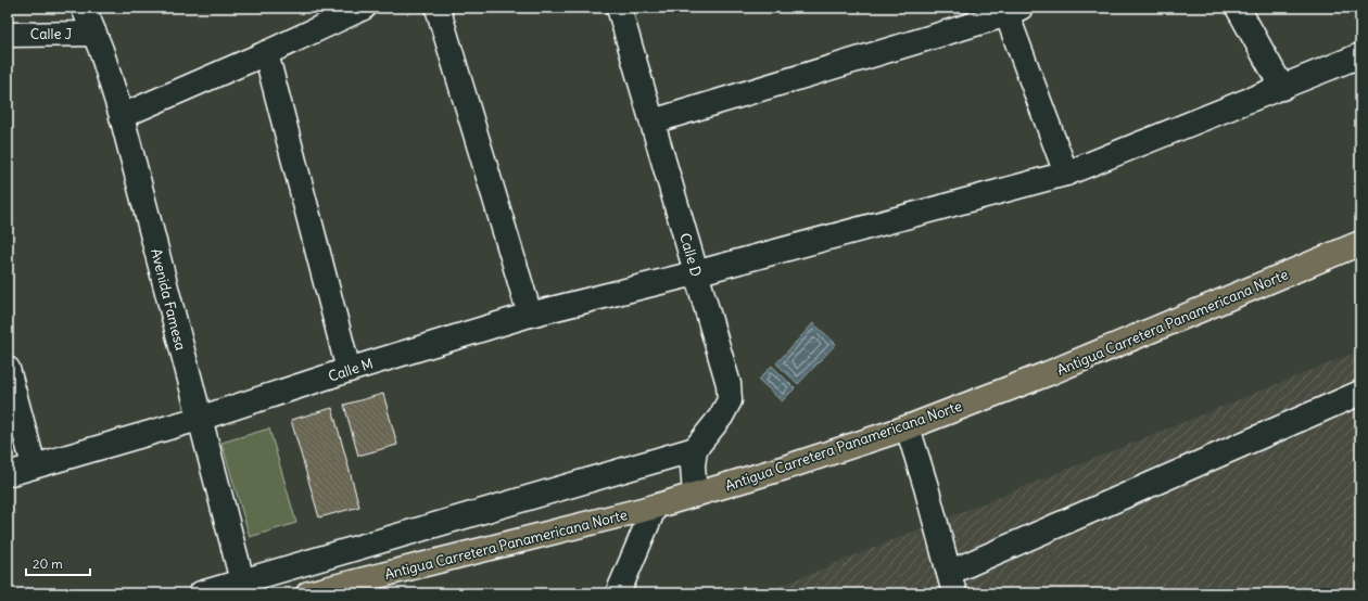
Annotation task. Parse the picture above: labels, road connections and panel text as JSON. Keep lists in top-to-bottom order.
{
  "streets": {
    "main road": ["Antigua Carretera Panamericana Norte"],
    "street": [
      "Calle J",
      "Calle D",
      "Avenida Famesa",
      "Calle M"
    ]
  },
  "crossings": [
    ["Calle J", "Avenida Famesa"],
    ["Calle D", "Calle M"],
    ["Avenida Famesa", "Calle M"]
  ],
  "scale_bar": "20 m"
}
